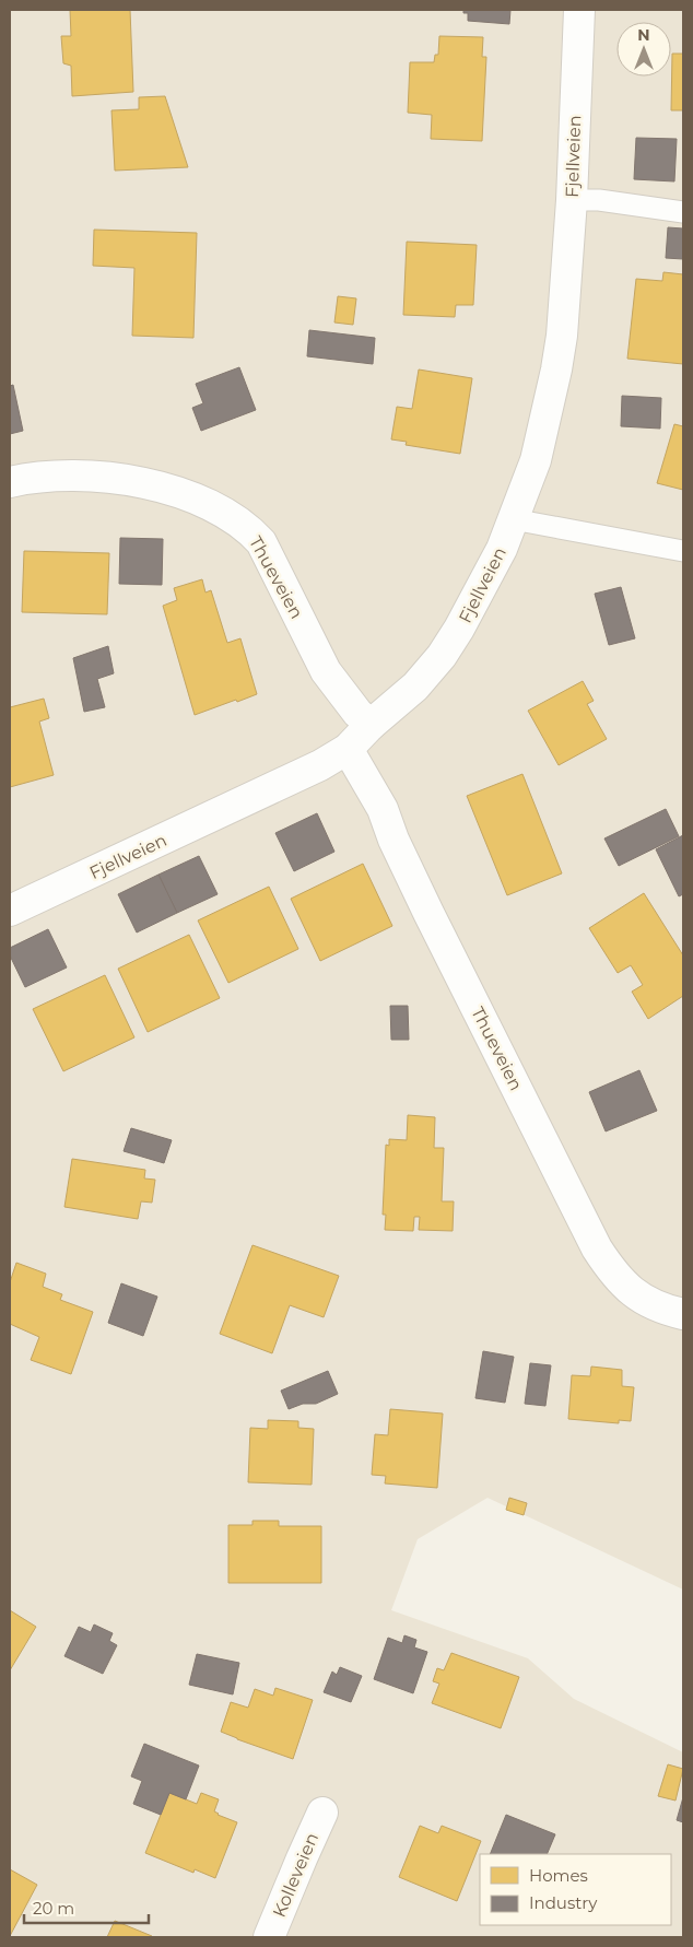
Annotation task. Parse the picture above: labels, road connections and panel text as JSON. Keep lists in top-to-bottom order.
{
  "streets": {
    "street": ["Fjellveien", "Thueveien", "Kolleveien"]
  },
  "crossings": [
    ["Fjellveien", "Thueveien"]
  ],
  "legend": ["Homes", "Industry"],
  "scale_bar": "20 m",
  "north": "top"
}
